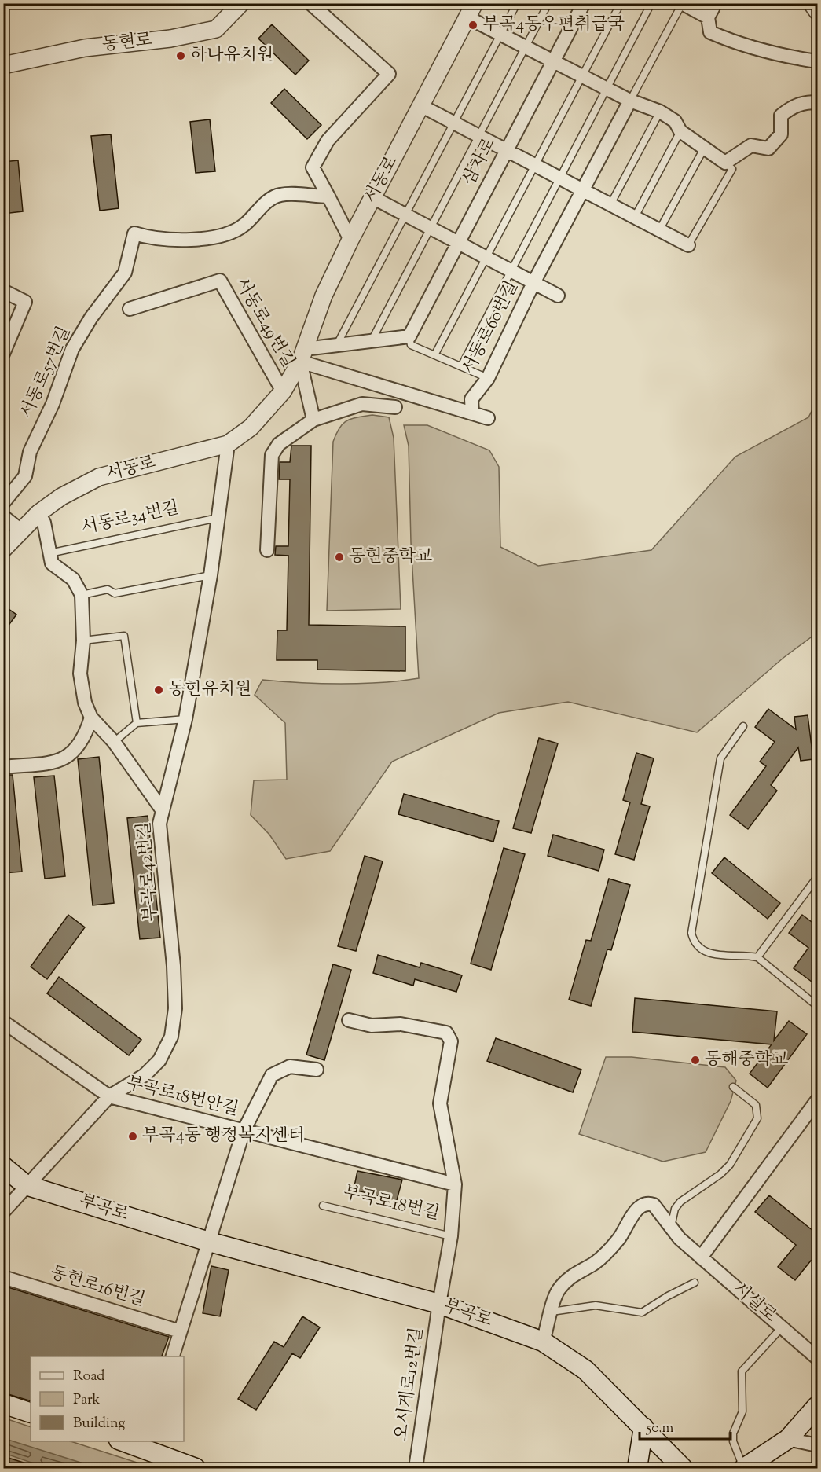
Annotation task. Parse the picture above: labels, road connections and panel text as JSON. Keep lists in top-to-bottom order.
{
  "streets": {
    "main road": ["부곡로", "시실로"],
    "street": [
      "동현로",
      "삼차로",
      "서동로",
      "서동로49번길",
      "서동로60번길",
      "서동로57번길",
      "부곡로42번길",
      "부곡로18번안길",
      "부곡로18번길",
      "동현로16번길",
      "오시게로12번길"
    ],
    "lane": ["서동로34번길"]
  },
  "crossings": [
    ["삼차로", "서동로60번길"],
    ["서동로", "서동로49번길"],
    ["서동로", "서동로60번길"],
    ["서동로", "부곡로42번길"],
    ["서동로34번길", "부곡로42번길"],
    ["부곡로42번길", "부곡로18번안길"],
    ["부곡로42번길", "부곡로"],
    ["부곡로18번안길", "부곡로18번길"],
    ["부곡로18번길", "부곡로"],
    ["부곡로18번길", "오시게로12번길"],
    ["부곡로", "오시게로12번길"]
  ],
  "places": [
    "부곡4동우편취급국",
    "하나유치원",
    "동현중학교",
    "동현유치원",
    "동해중학교",
    "부곡4동 행정복지센터"
  ],
  "legend": ["Road", "Park", "Building"],
  "scale_bar": "50 m"
}
